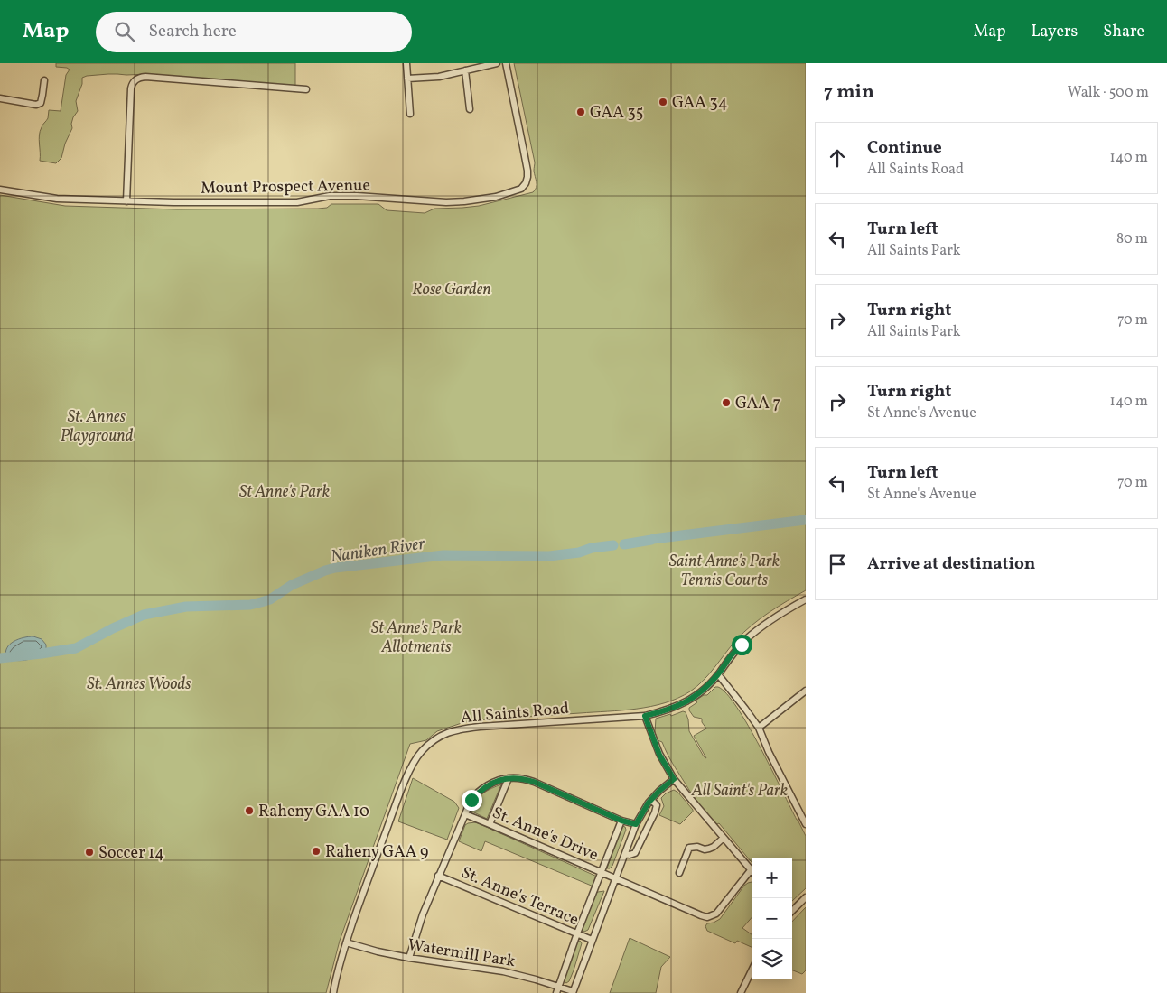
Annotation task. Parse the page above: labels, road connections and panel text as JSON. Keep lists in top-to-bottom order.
{
  "streets": {
    "street": [
      "Mount Prospect Avenue",
      "All Saints Road",
      "St. Anne's Drive",
      "St. Anne's Terrace",
      "Watermill Park"
    ]
  },
  "crossings": [
    ["All Saints Road", "Watermill Park"]
  ],
  "water": ["Naniken River"],
  "parks": [
    "Rose Garden",
    "St. Annes Playground",
    "St Anne's Park",
    "Saint Anne's Park Tennis Courts",
    "St Anne's Park Allotments",
    "St. Annes Woods",
    "All Saint's Park"
  ],
  "places": [
    "GAA 34",
    "GAA 35",
    "GAA 7",
    "Raheny GAA 10",
    "Raheny GAA 9",
    "Soccer 14"
  ],
  "page": {
    "header": "Map",
    "search": "Search here",
    "nav": ["Map", "Layers", "Share"],
    "heading": ["7 min", "Walk · 500 m"],
    "list": [
      ["Continue", "All Saints Road", "140 m"],
      ["Turn left", "All Saints Park", "80 m"],
      ["Turn right", "All Saints Park", "70 m"],
      ["Turn right", "St Anne's Avenue", "140 m"],
      ["Turn left", "St Anne's Avenue", "70 m"],
      "Arrive at destination"
    ],
    "map_buttons": ["+", "−"]
  }
}
